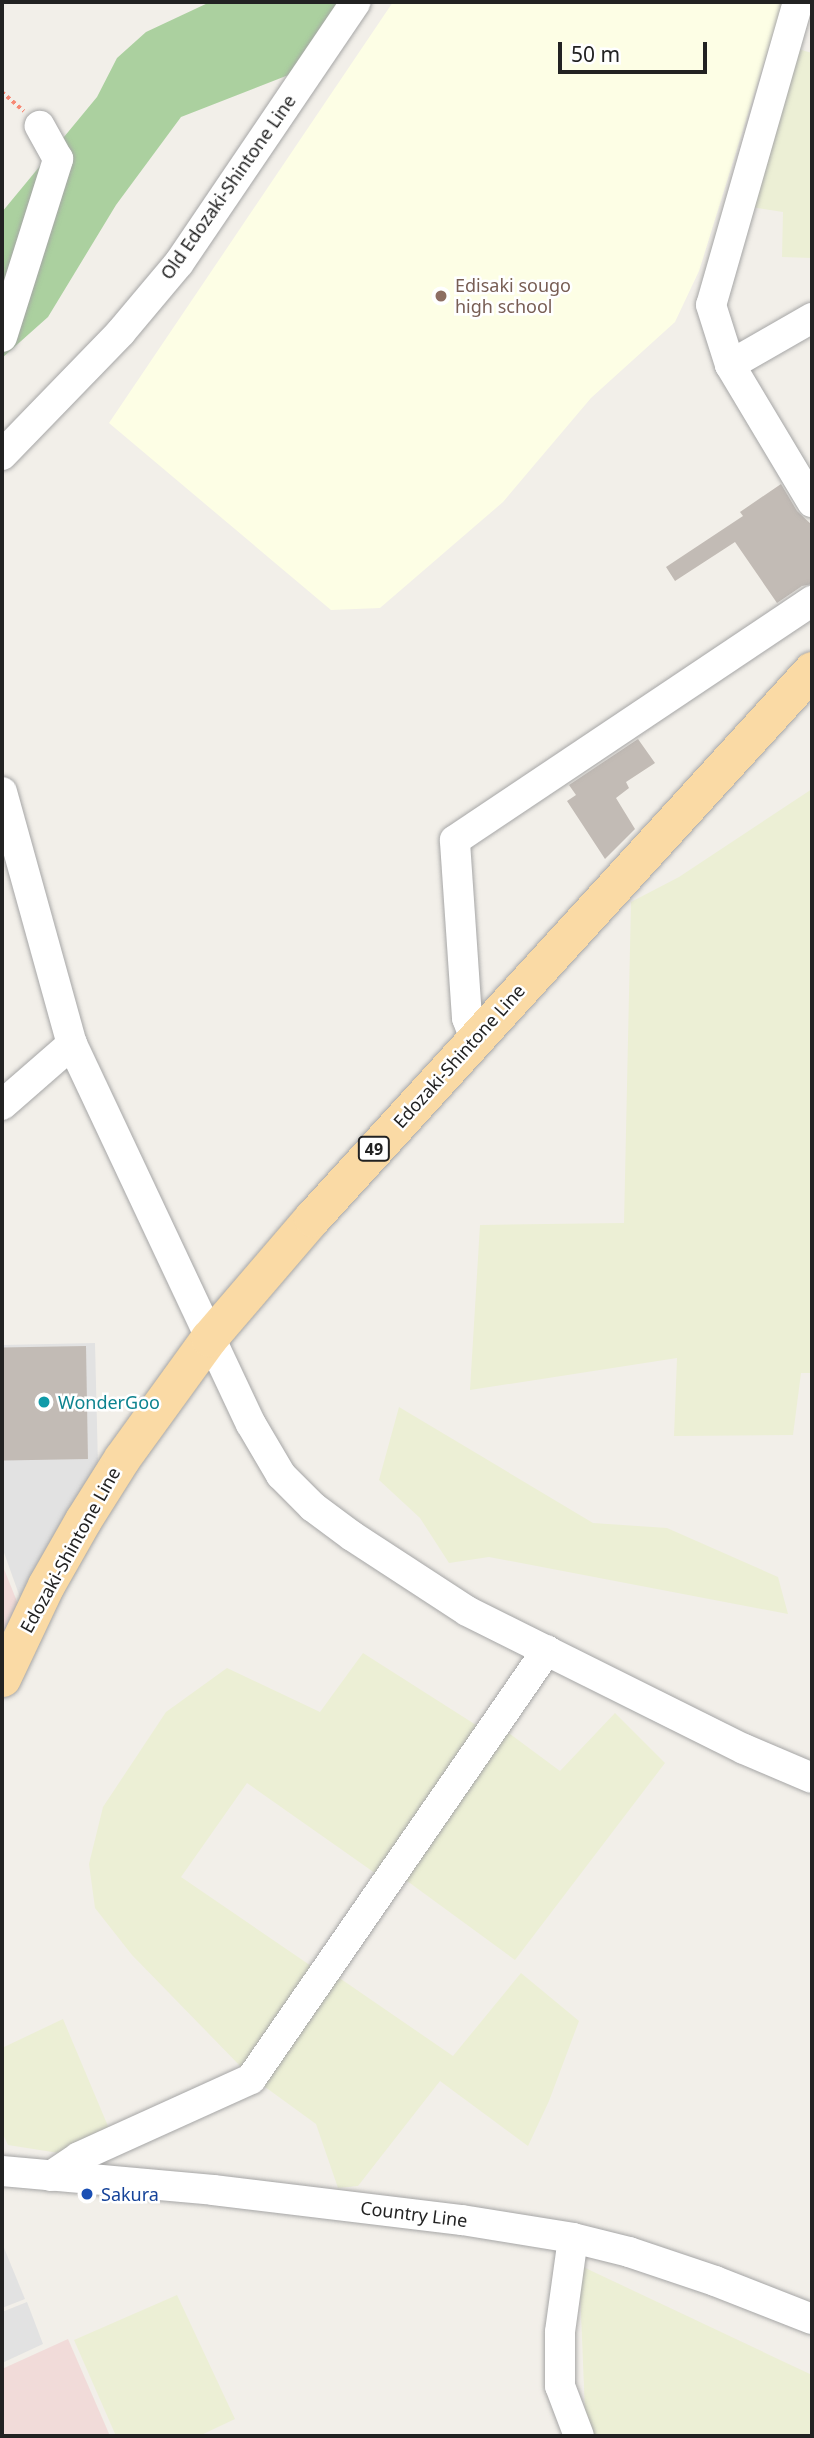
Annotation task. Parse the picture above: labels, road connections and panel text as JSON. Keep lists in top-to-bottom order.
{
  "streets": {
    "main road": ["Edozaki-Shintone Line", "49"],
    "street": ["Old Edozaki-Shintone Line", "Country Line"]
  },
  "places": ["Edisaki sougo high school", "WonderGoo", "Sakura"],
  "scale_bar": "50 m"
}
